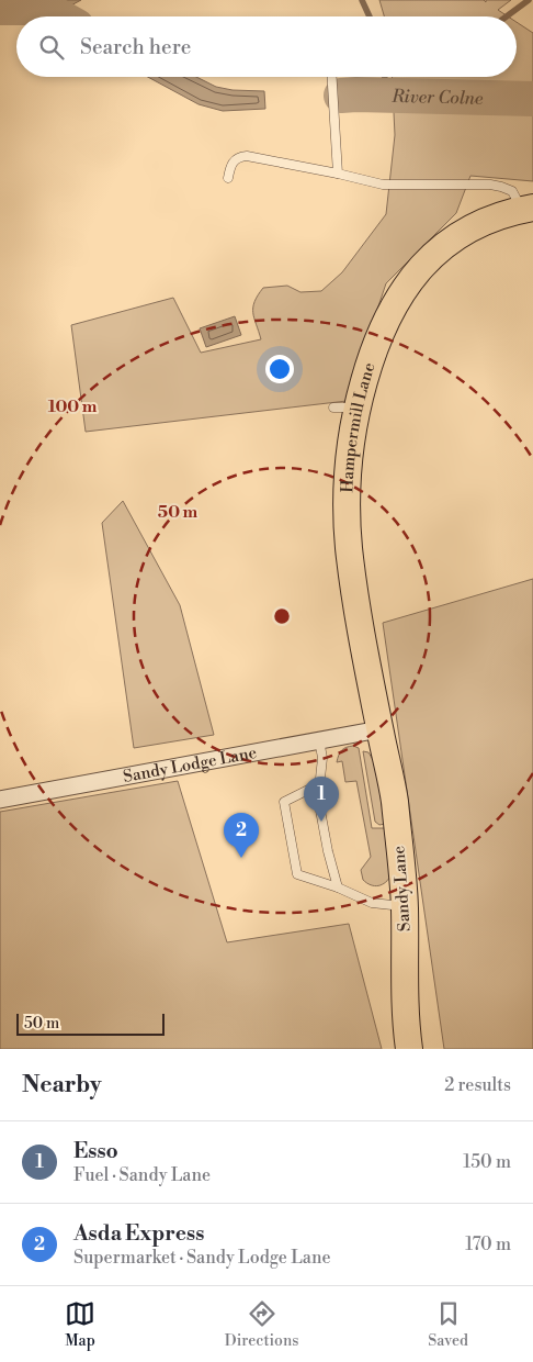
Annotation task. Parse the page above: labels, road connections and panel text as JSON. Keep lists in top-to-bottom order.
{
  "streets": {
    "main road": ["Hampermill Lane", "Sandy Lane"],
    "street": ["Sandy Lodge Lane"]
  },
  "crossings": [
    ["Hampermill Lane", "Sandy Lodge Lane"],
    ["Hampermill Lane", "Sandy Lane"],
    ["Sandy Lodge Lane", "Sandy Lane"]
  ],
  "water": ["River Colne"],
  "scale_bar": "50 m",
  "page": {
    "search": "Search here",
    "pins": ["1", "2"],
    "scale": "50 m",
    "heading": ["Nearby", "2 results"],
    "list": [
      {
        "mark": "1",
        "name": "Esso",
        "note": "Fuel · Sandy Lane",
        "value": "150 m"
      },
      {
        "mark": "2",
        "name": "Asda Express",
        "note": "Supermarket · Sandy Lodge Lane",
        "value": "170 m"
      }
    ],
    "nav": ["Map", "Directions", "Saved"]
  },
  "rings": ["100 m", "50 m"]
}
